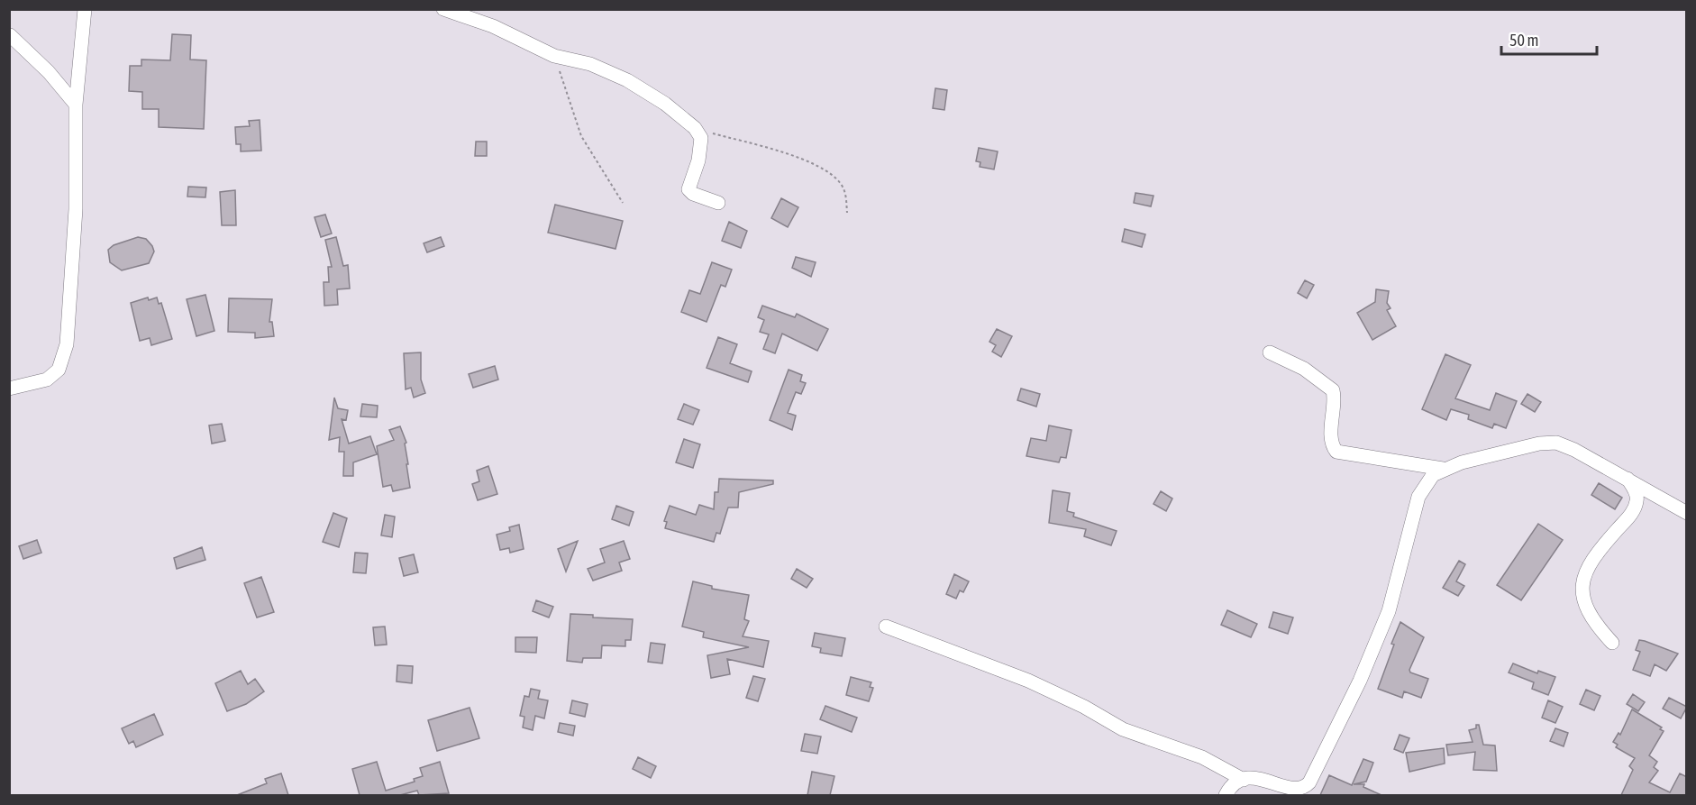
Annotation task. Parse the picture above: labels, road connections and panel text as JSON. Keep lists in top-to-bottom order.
{
  "scale_bar": "50 m"
}
